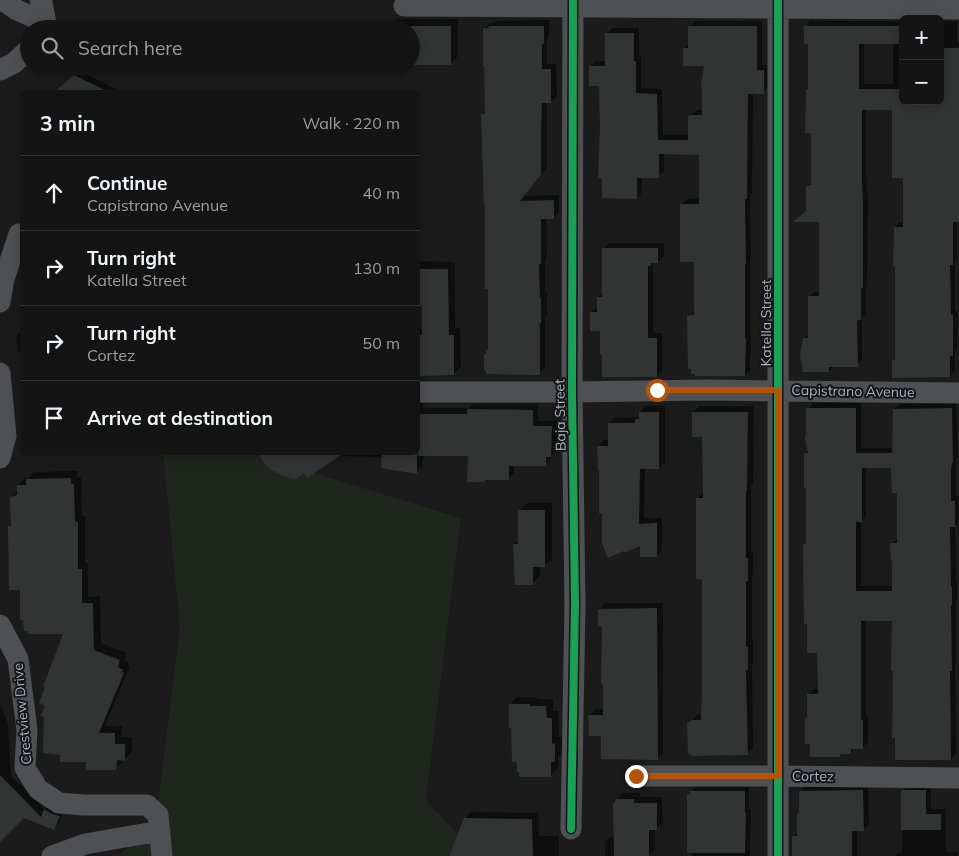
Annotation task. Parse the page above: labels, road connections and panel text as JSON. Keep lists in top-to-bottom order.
{
  "streets": {
    "street": [
      "Katella Street",
      "Capistrano Avenue",
      "Baja Street",
      "Crestview Drive",
      "Cortez"
    ]
  },
  "crossings": [
    ["Katella Street", "Capistrano Avenue"],
    ["Katella Street", "Cortez"],
    ["Capistrano Avenue", "Baja Street"]
  ],
  "page": {
    "map_buttons": ["+", "−"],
    "search": "Search here",
    "heading": ["3 min", "Walk · 220 m"],
    "list": [
      ["Continue", "Capistrano Avenue", "40 m"],
      ["Turn right", "Katella Street", "130 m"],
      ["Turn right", "Cortez", "50 m"],
      "Arrive at destination"
    ]
  }
}
